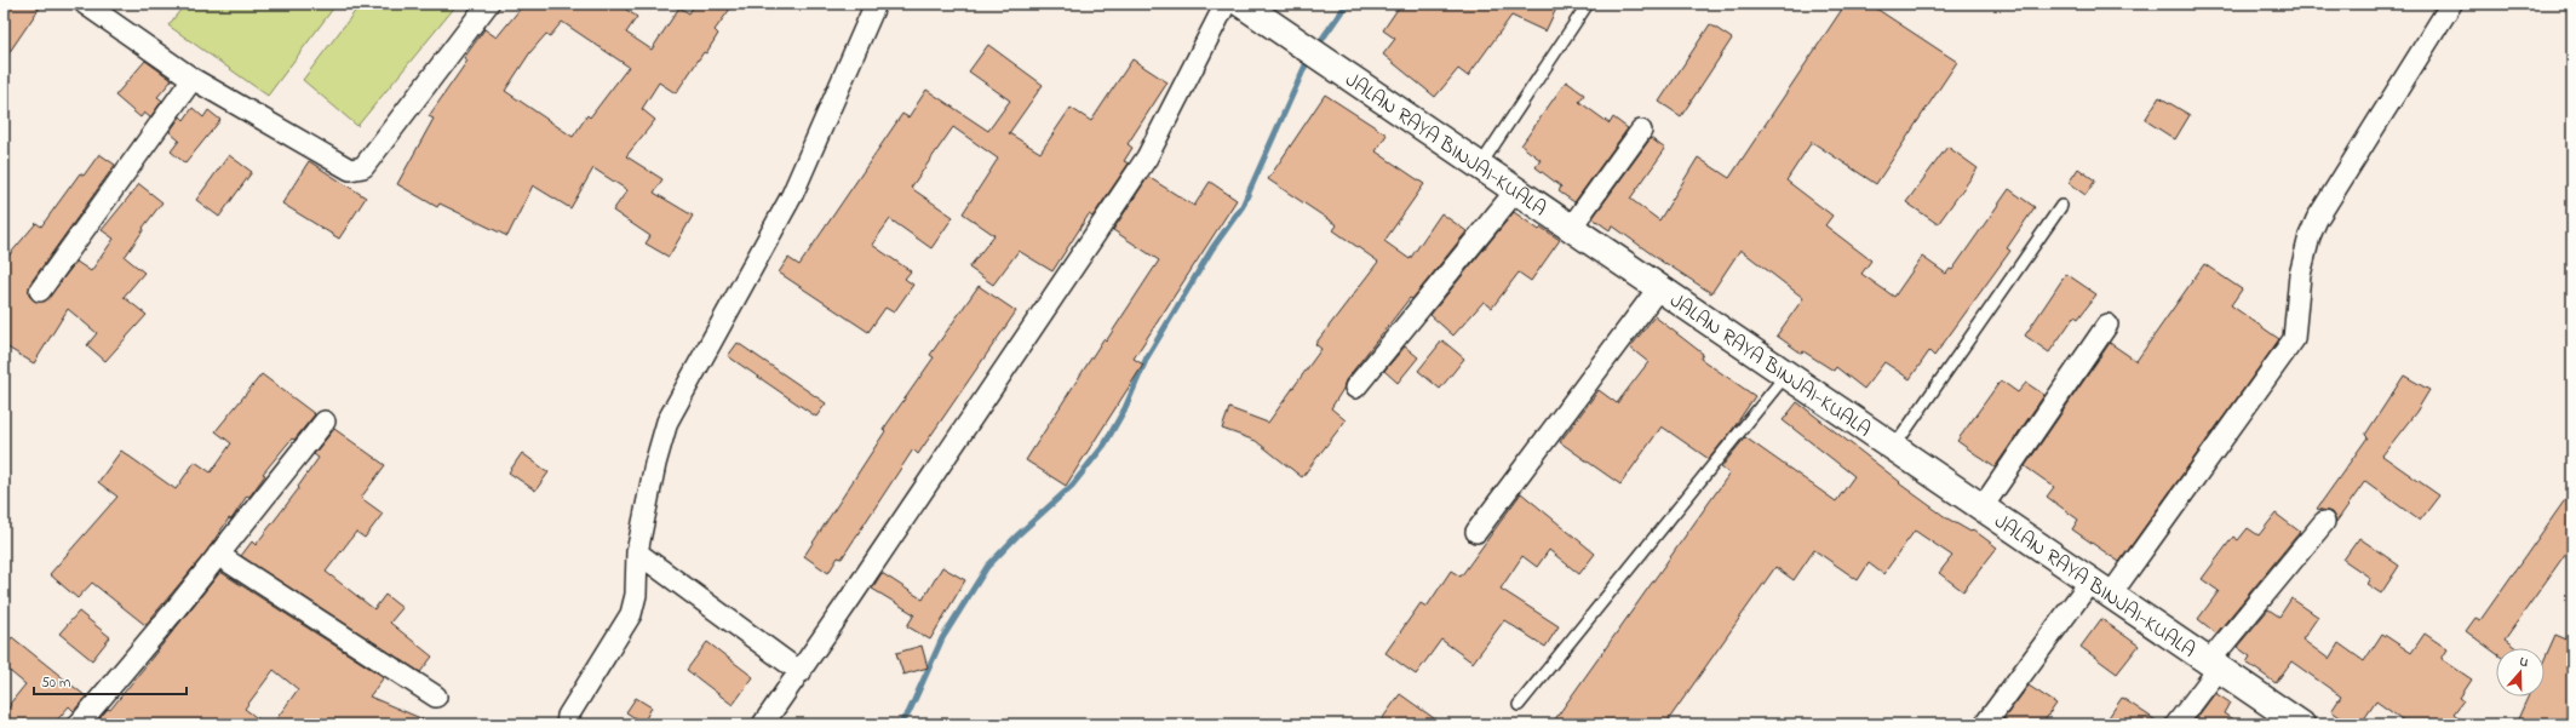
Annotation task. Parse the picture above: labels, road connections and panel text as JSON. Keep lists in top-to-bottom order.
{
  "streets": {
    "main road": ["JALAN RAYA BINJAI-KUALA"]
  },
  "scale_bar": "50 m",
  "north": "top"
}
